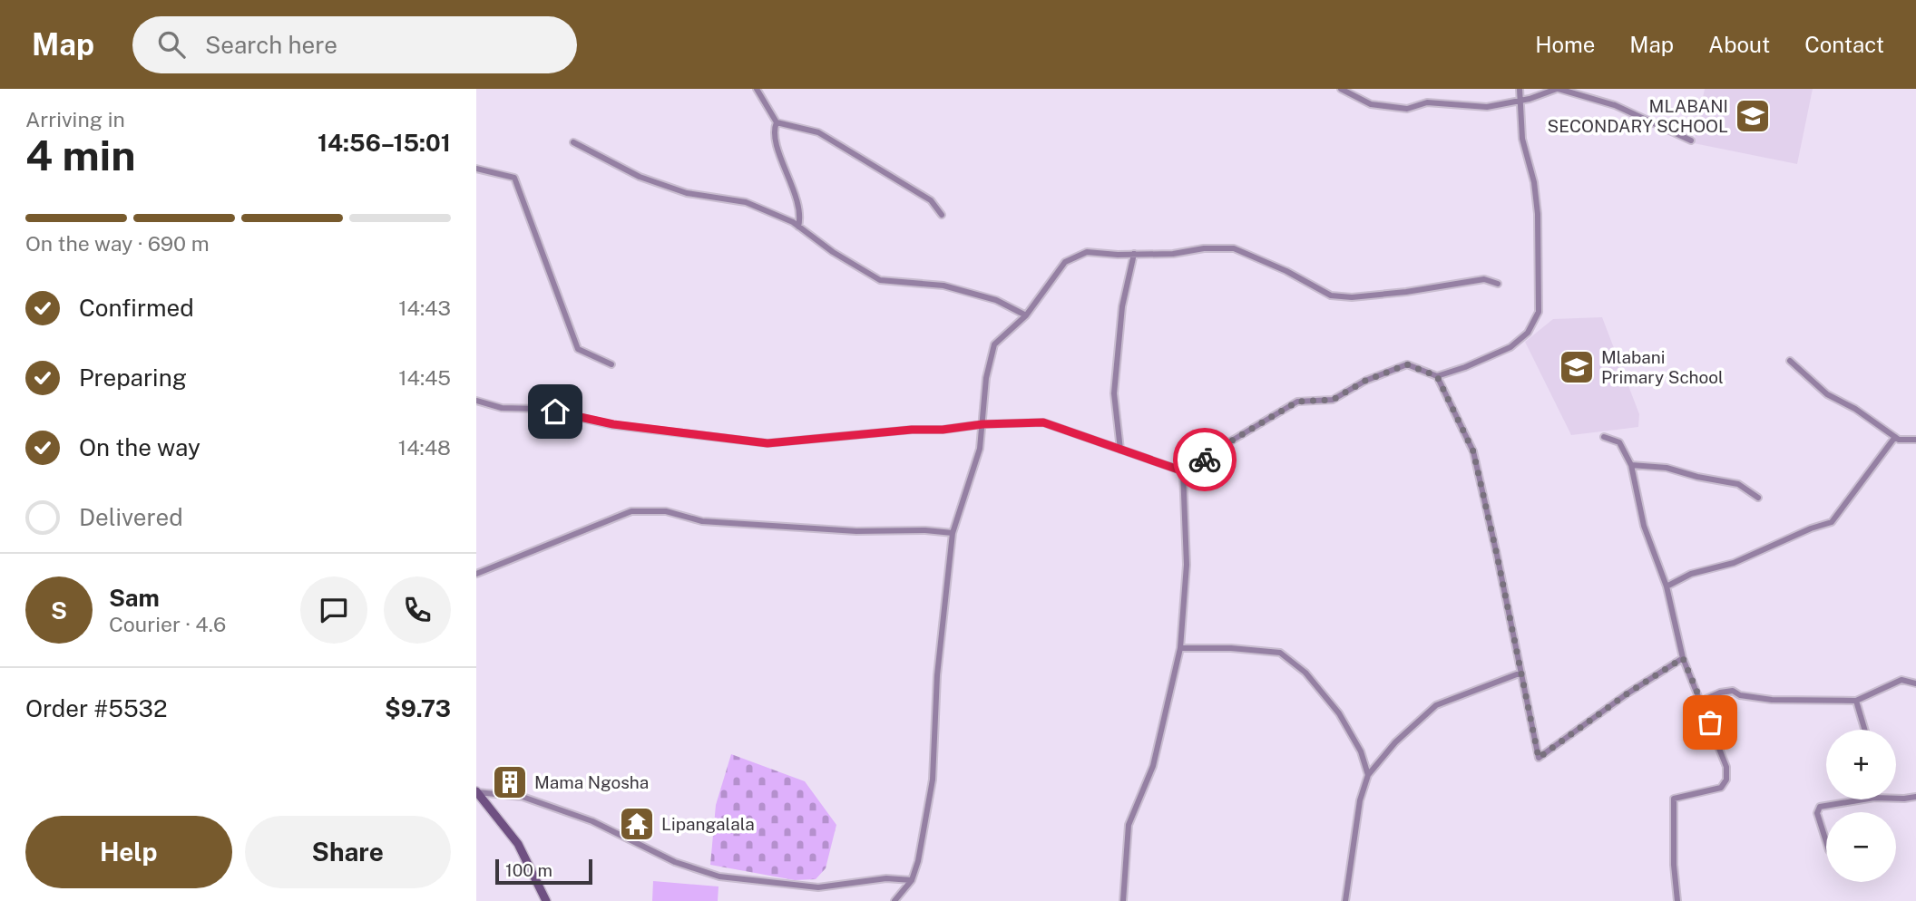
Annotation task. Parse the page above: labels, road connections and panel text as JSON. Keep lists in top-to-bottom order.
{
  "places": {
    "school or university": ["MLABANI SECONDARY SCHOOL", "Mlabani Primary School"],
    "building": ["Mama Ngosha"],
    "temple": ["Lipangalala"]
  },
  "scale_bar": "100 m",
  "page": {
    "header": "Map",
    "search": "Search here",
    "nav": [
      "Home",
      "Map",
      "About",
      "Contact"
    ],
    "heading": ["4 min", "Arriving in", "14:56–15:01"],
    "panel": [
      "Sam",
      "Courier · 4.6",
      "Order #5532",
      "$9.73"
    ],
    "bar": "On the way · 690 m",
    "list": [
      ["Confirmed", "14:43"],
      ["Preparing", "14:45"],
      ["On the way", "14:48"],
      "Delivered"
    ],
    "round": "S",
    "map_buttons": ["+", "−"],
    "buttons": ["Help", "Share"],
    "scale": "100 m"
  }
}
